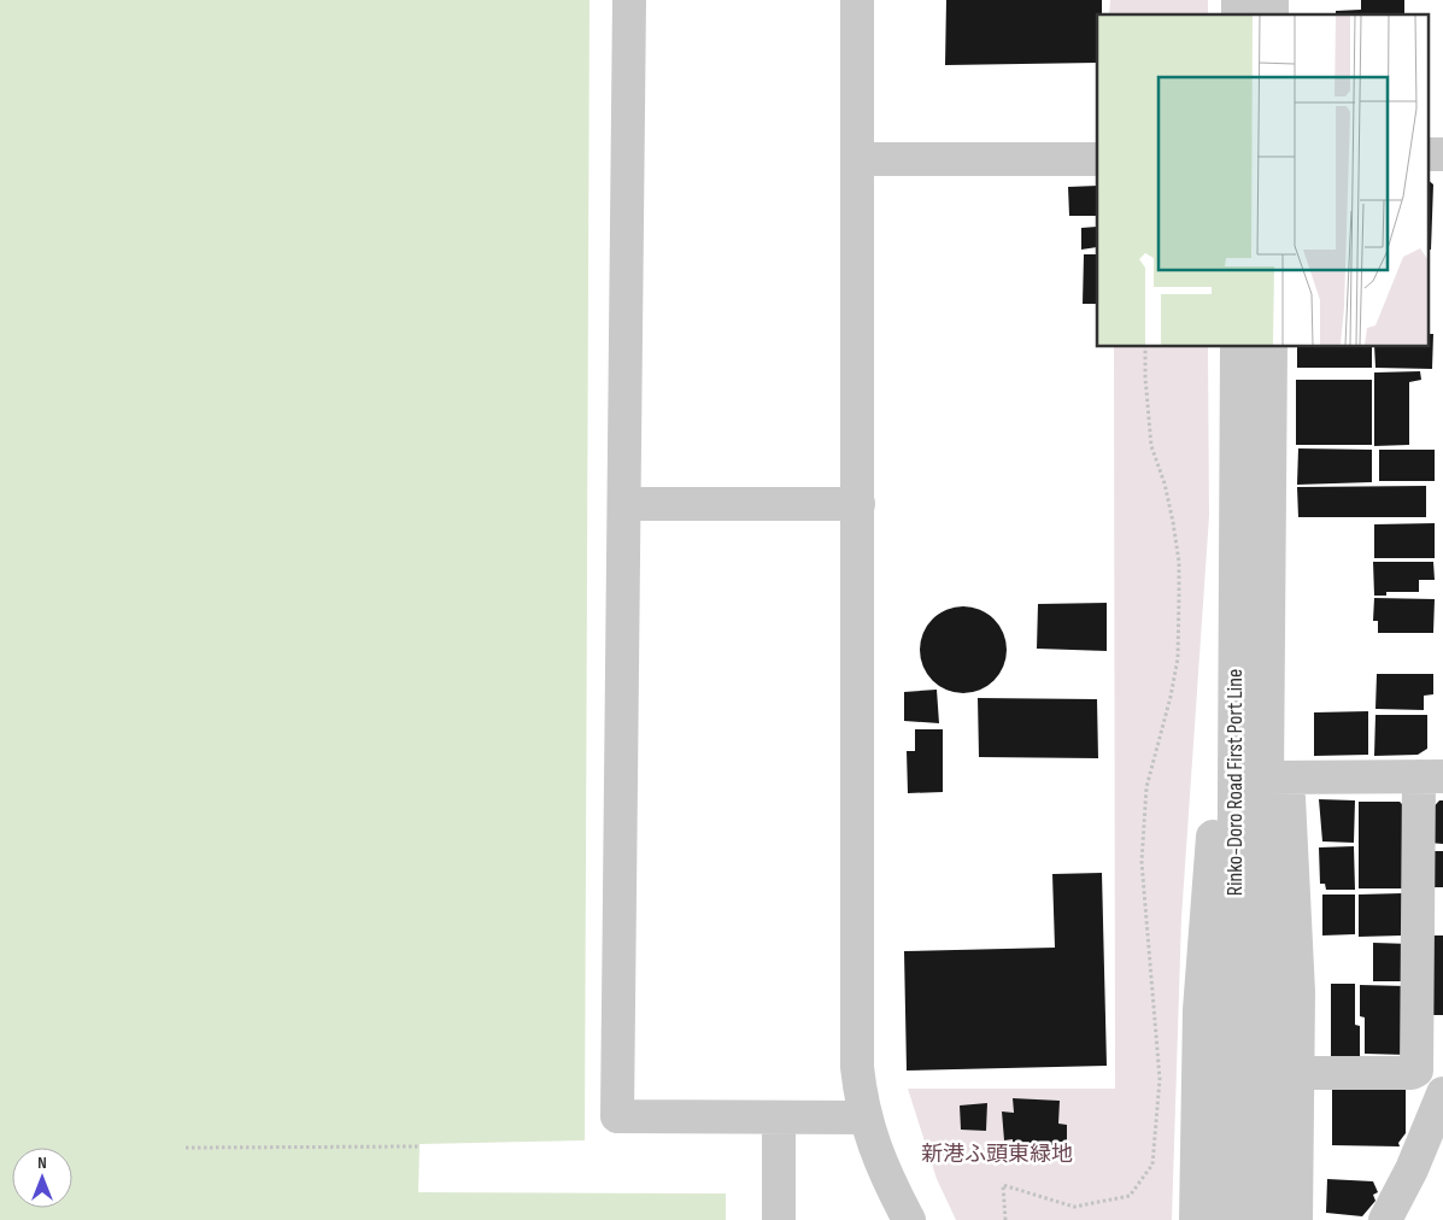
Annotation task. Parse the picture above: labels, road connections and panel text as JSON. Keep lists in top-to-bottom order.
{
  "streets": {
    "street": ["Rinko-Doro Road First Port Line"]
  },
  "parks": ["新港ふ頭東緑地"],
  "north": "top"
}
